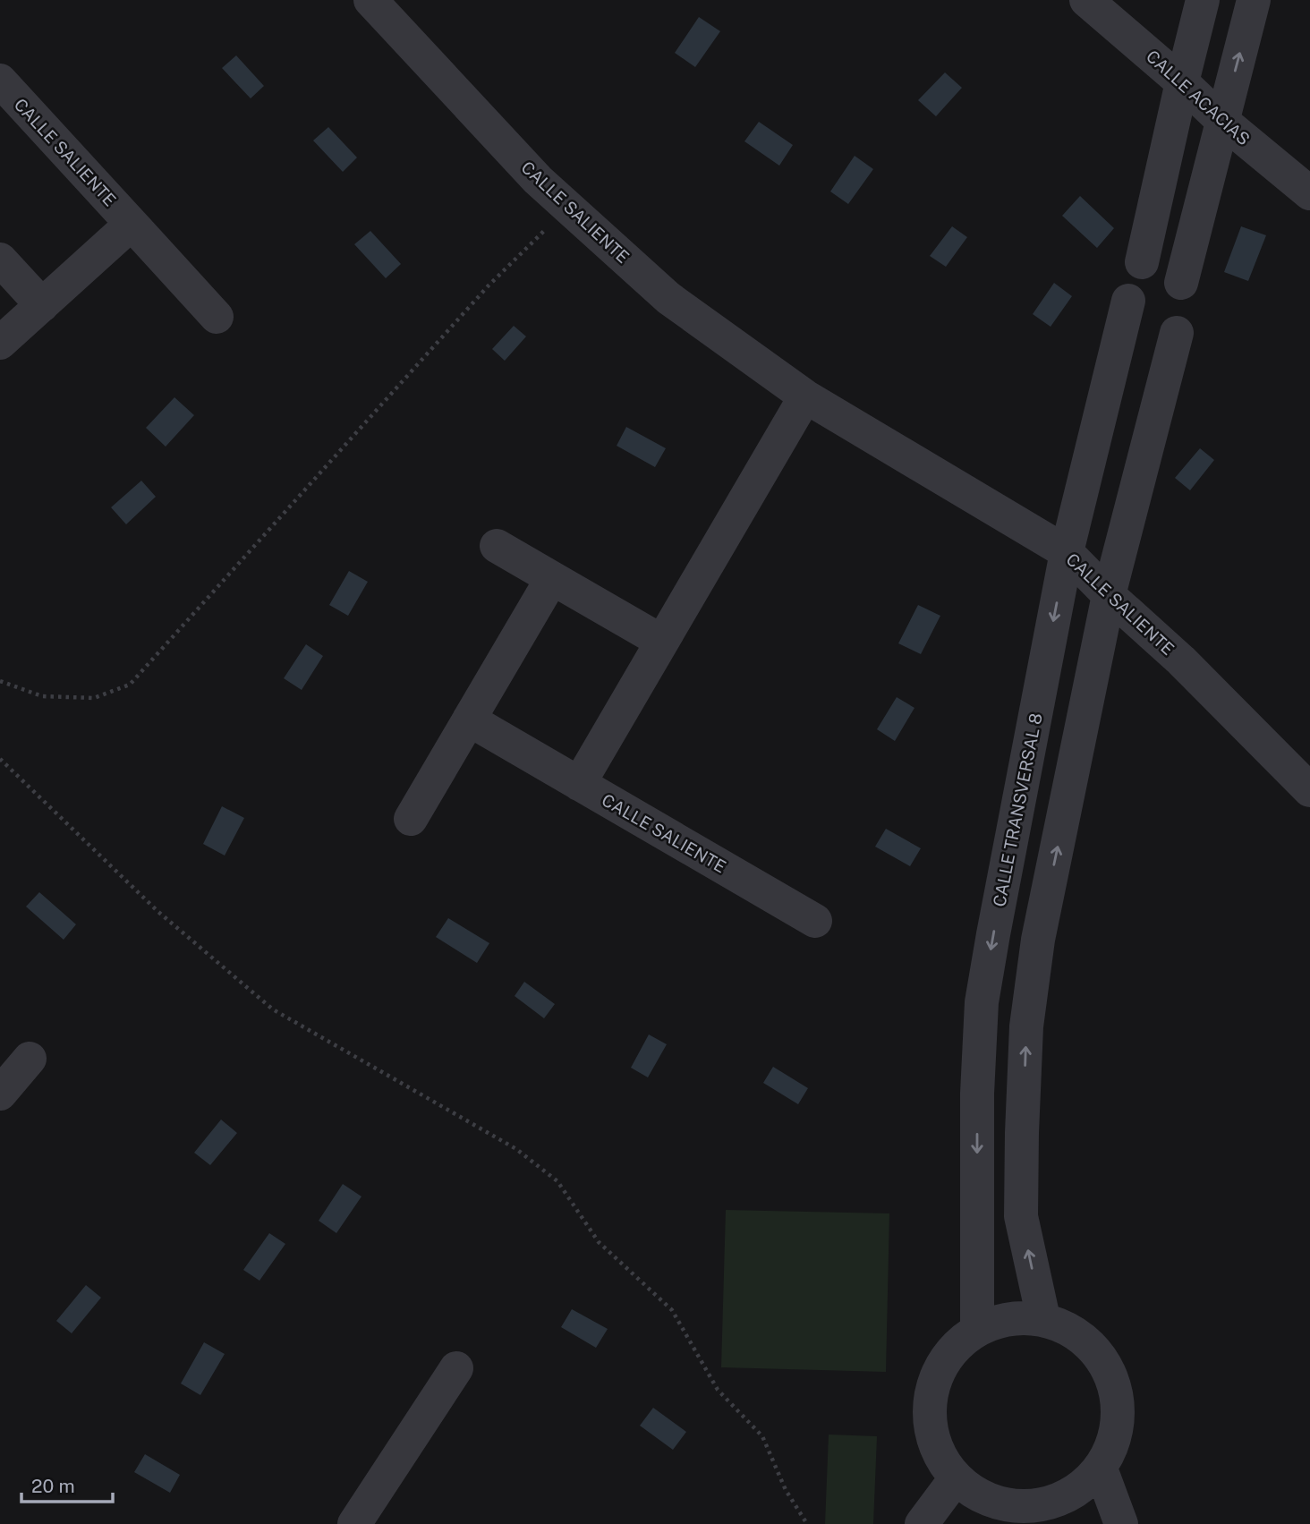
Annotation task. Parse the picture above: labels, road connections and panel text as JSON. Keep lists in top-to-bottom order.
{
  "streets": {
    "street": ["CALLE ACACIAS", "CALLE SALIENTE", "CALLE TRANSVERSAL 8"]
  },
  "crossings": [
    ["CALLE SALIENTE", "CALLE TRANSVERSAL 8"]
  ],
  "scale_bar": "20 m"
}
